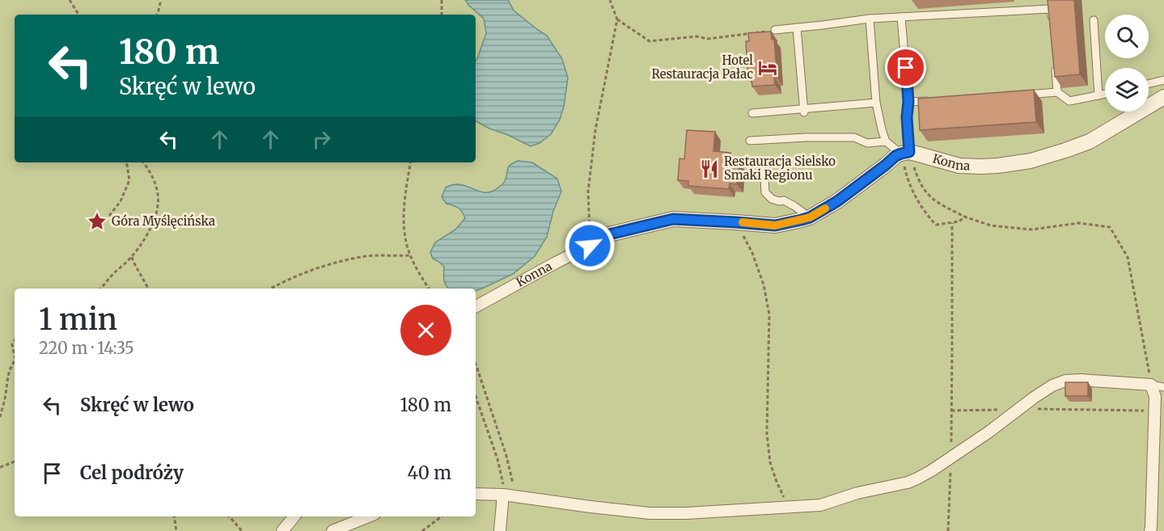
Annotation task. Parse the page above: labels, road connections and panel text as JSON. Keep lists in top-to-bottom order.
{
  "streets": {
    "street": ["Konna"]
  },
  "places": {
    "hotel": ["Hotel Restauracja Pałac"],
    "restaurant": ["Restauracja Sielsko Smaki Regionu"],
    "place": ["Góra Myślęcińska"]
  },
  "page": {
    "turn": ["180 m", "Skręć w lewo"],
    "heading": ["1 min", "220 m · 14:35"],
    "list": [
      {
        "name": "Skręć w lewo",
        "value": "180 m"
      },
      {
        "name": "Cel podróży",
        "value": "40 m"
      }
    ]
  }
}
